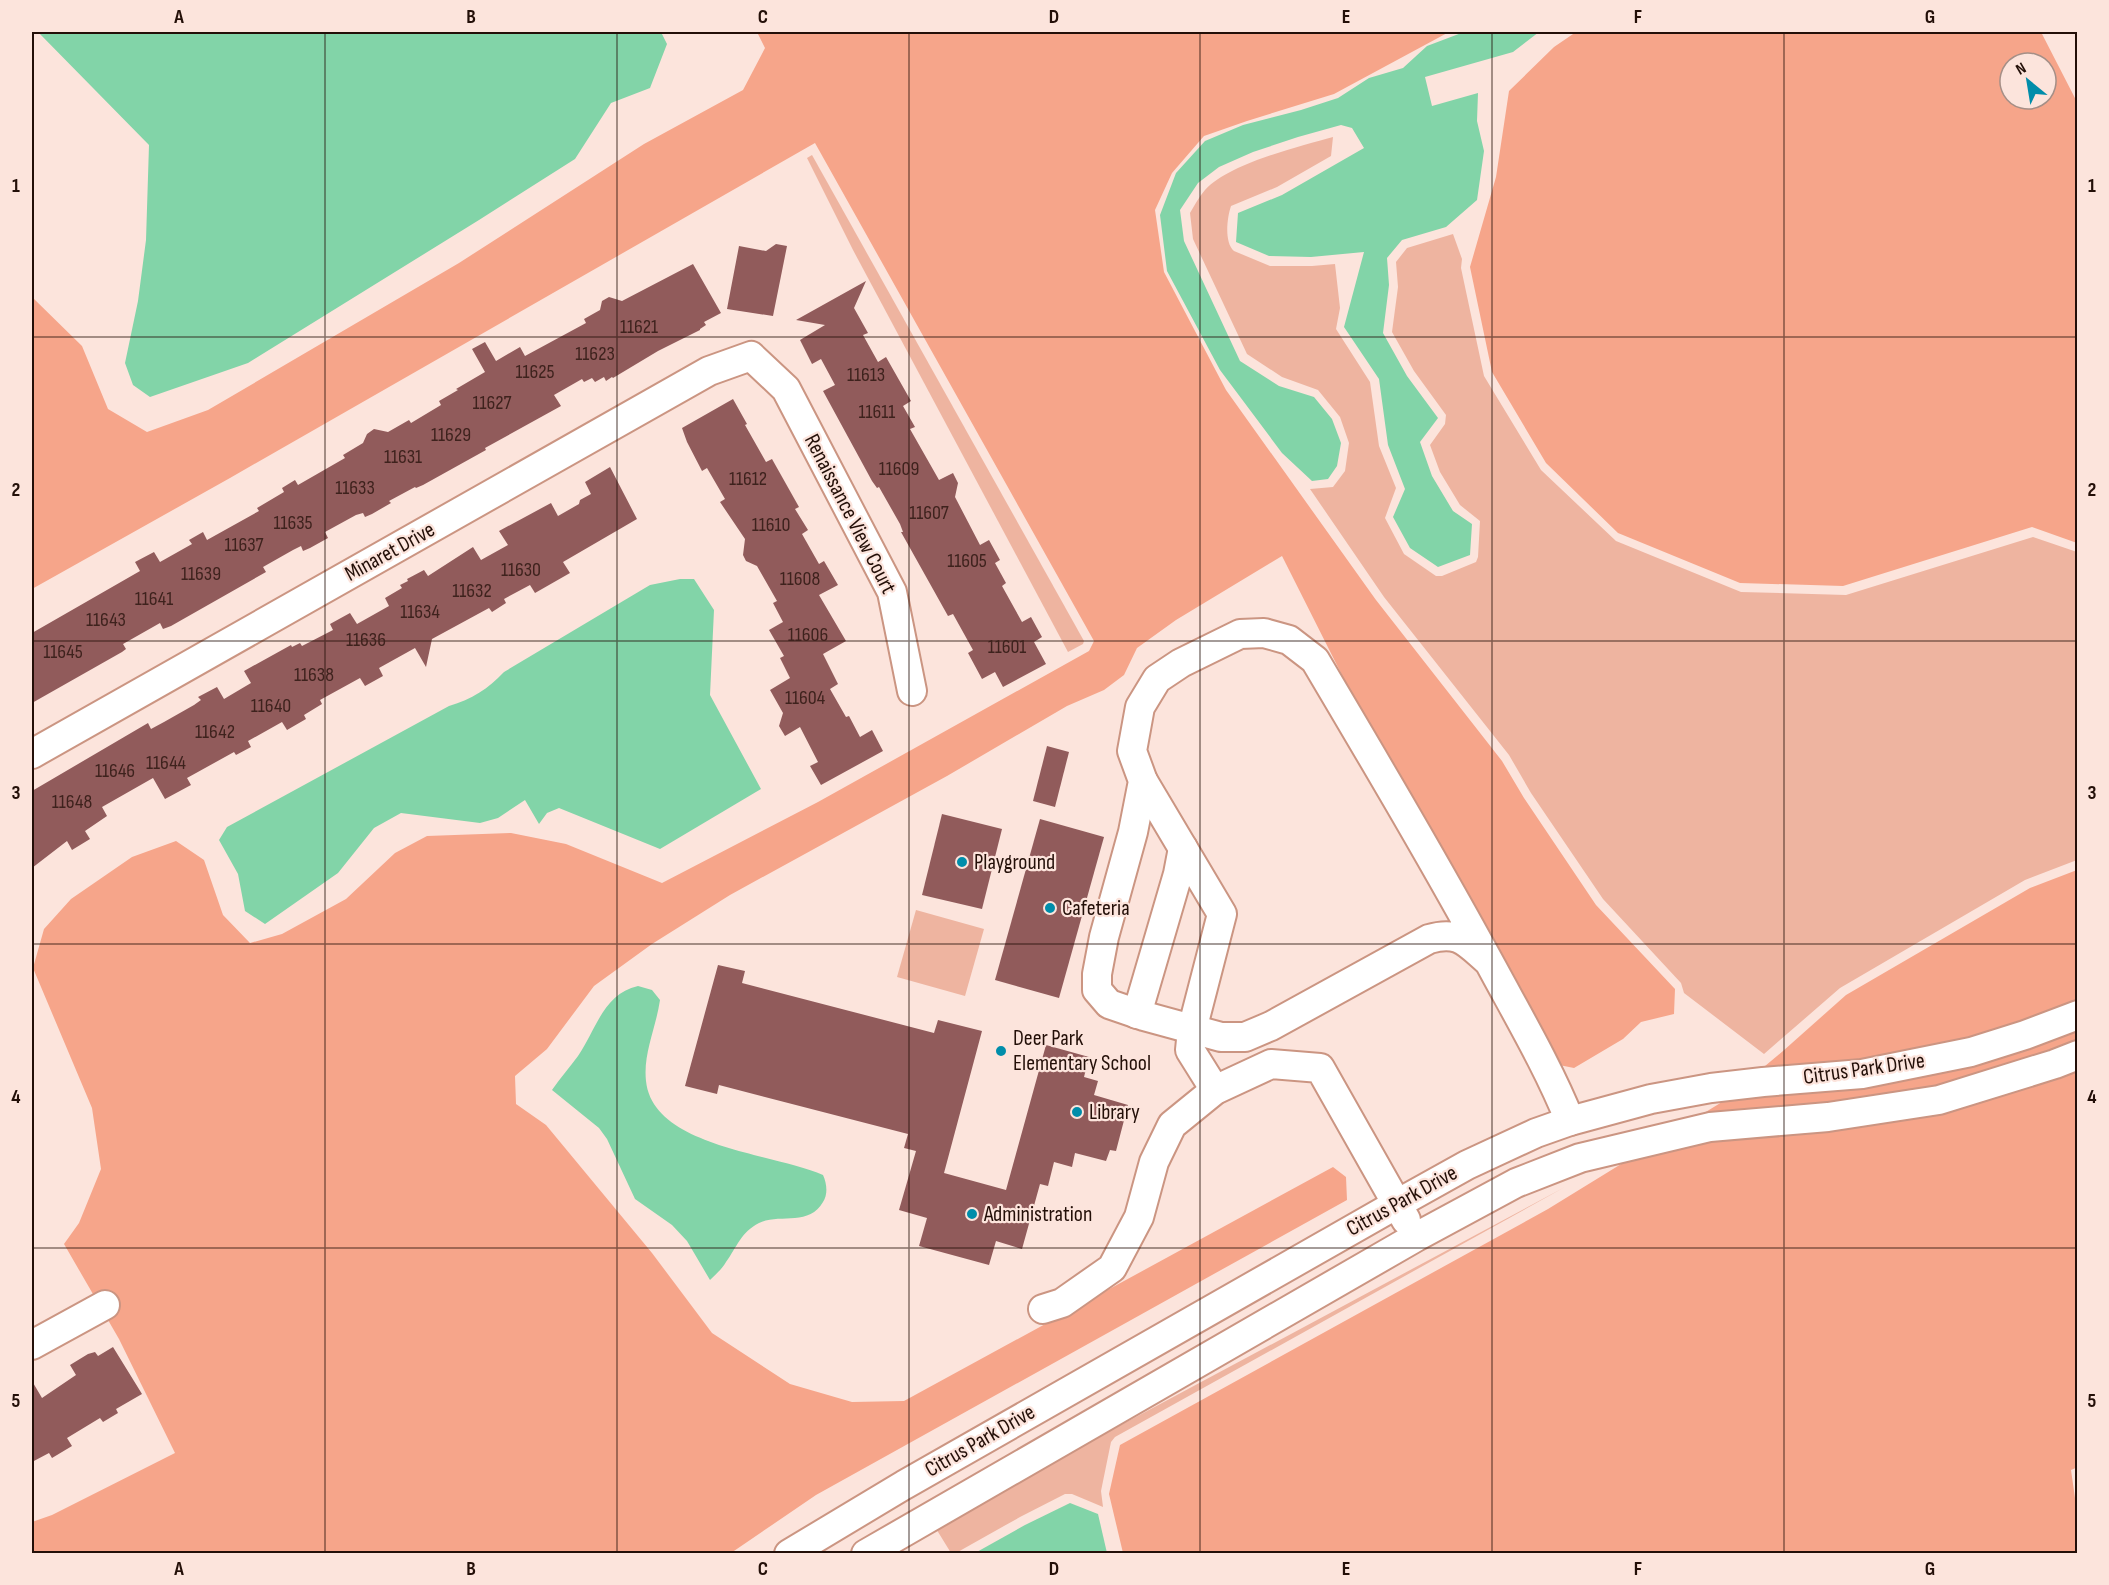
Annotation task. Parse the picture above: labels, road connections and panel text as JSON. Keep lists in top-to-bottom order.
{
  "streets": {
    "street": ["Renaissance View Court", "Minaret Drive", "Citrus Park Drive"]
  },
  "crossings": [
    ["Renaissance View Court", "Minaret Drive"]
  ],
  "places": [
    "Playground",
    "Cafeteria",
    "Deer Park Elementary School",
    "Library",
    "Administration"
  ],
  "house_numbers": [
    "11621",
    "11623",
    "11625",
    "11613",
    "11627",
    "11611",
    "11629",
    "11631",
    "11609",
    "11612",
    "11633",
    "11607",
    "11635",
    "11610",
    "11637",
    "11605",
    "11630",
    "11639",
    "11608",
    "11632",
    "11641",
    "11634",
    "11643",
    "11606",
    "11636",
    "11601",
    "11645",
    "11638",
    "11604",
    "11640",
    "11642",
    "11644",
    "11646",
    "11648"
  ],
  "north": "top left",
  "grid": {
    "columns": [
      "A",
      "B",
      "C",
      "D",
      "E",
      "F",
      "G"
    ],
    "rows": [
      "1",
      "2",
      "3",
      "4",
      "5"
    ]
  }
}
